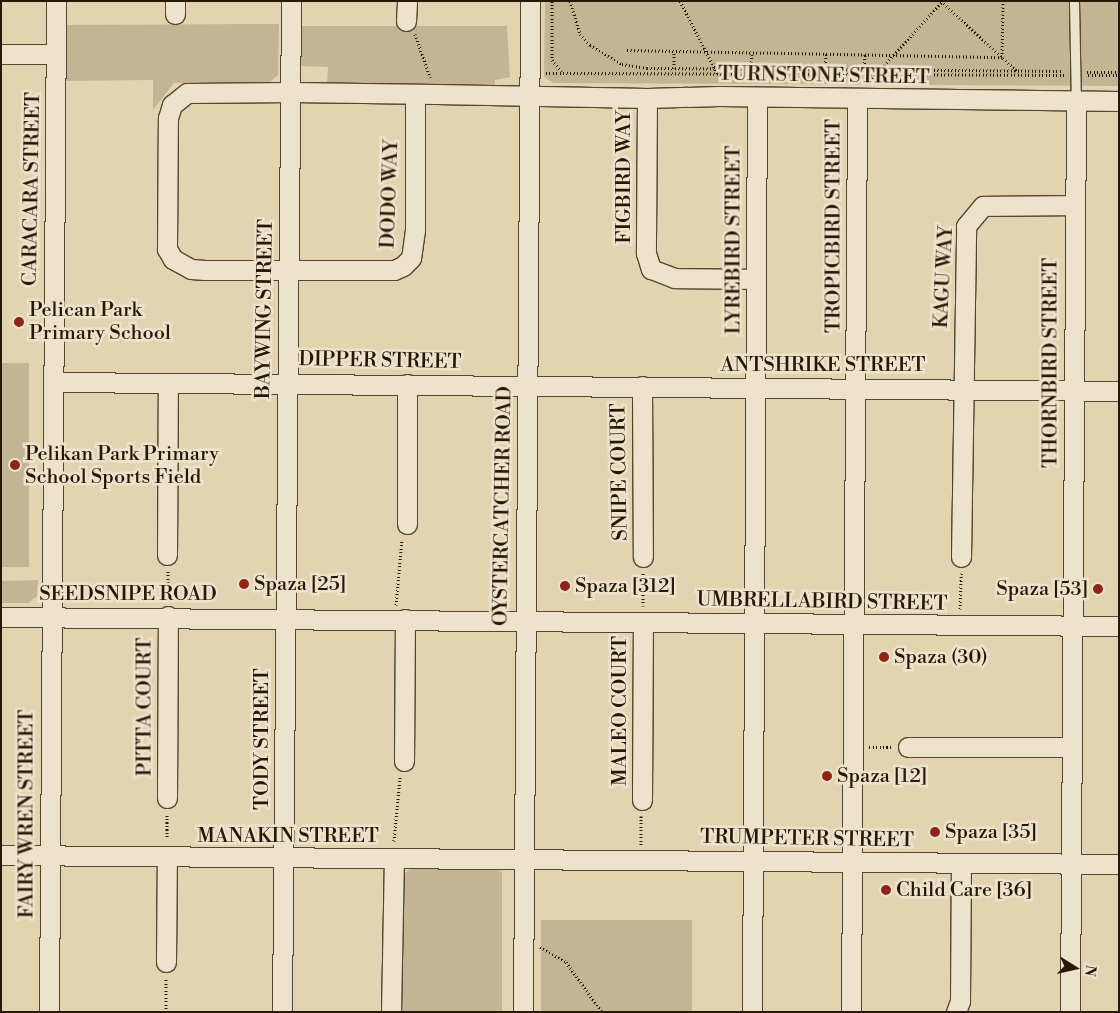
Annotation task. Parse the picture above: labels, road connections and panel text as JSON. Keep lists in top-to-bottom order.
{
  "streets": {
    "street": [
      "TURNSTONE STREET",
      "FIGBIRD WAY",
      "CARACARA STREET",
      "DODO WAY",
      "TROPICBIRD STREET",
      "LYREBIRD STREET",
      "KAGU WAY",
      "BAYWING STREET",
      "DIPPER STREET",
      "THORNBIRD STREET",
      "ANTSHRIKE STREET",
      "SNIPE COURT",
      "OYSTERCATCHER ROAD",
      "SEEDSNIPE ROAD",
      "UMBRELLABIRD STREET",
      "PITTA COURT",
      "MALEO COURT",
      "TODY STREET",
      "FAIRY WREN STREET",
      "MANAKIN STREET",
      "TRUMPETER STREET"
    ]
  },
  "crossings": [
    ["TURNSTONE STREET", "FIGBIRD WAY"],
    ["TURNSTONE STREET", "DODO WAY"],
    ["TURNSTONE STREET", "TROPICBIRD STREET"],
    ["TURNSTONE STREET", "LYREBIRD STREET"],
    ["TURNSTONE STREET", "BAYWING STREET"],
    ["TURNSTONE STREET", "THORNBIRD STREET"],
    ["TURNSTONE STREET", "OYSTERCATCHER ROAD"],
    ["FIGBIRD WAY", "LYREBIRD STREET"],
    ["CARACARA STREET", "DIPPER STREET"],
    ["CARACARA STREET", "SEEDSNIPE ROAD"],
    ["CARACARA STREET", "FAIRY WREN STREET"],
    ["DODO WAY", "BAYWING STREET"],
    ["TROPICBIRD STREET", "ANTSHRIKE STREET"],
    ["TROPICBIRD STREET", "UMBRELLABIRD STREET"],
    ["TROPICBIRD STREET", "TRUMPETER STREET"],
    ["LYREBIRD STREET", "ANTSHRIKE STREET"],
    ["LYREBIRD STREET", "UMBRELLABIRD STREET"],
    ["LYREBIRD STREET", "TRUMPETER STREET"],
    ["KAGU WAY", "THORNBIRD STREET"],
    ["KAGU WAY", "ANTSHRIKE STREET"],
    ["BAYWING STREET", "DIPPER STREET"],
    ["BAYWING STREET", "SEEDSNIPE ROAD"],
    ["BAYWING STREET", "TODY STREET"],
    ["DIPPER STREET", "ANTSHRIKE STREET"],
    ["DIPPER STREET", "OYSTERCATCHER ROAD"],
    ["THORNBIRD STREET", "ANTSHRIKE STREET"],
    ["THORNBIRD STREET", "UMBRELLABIRD STREET"],
    ["THORNBIRD STREET", "TRUMPETER STREET"],
    ["ANTSHRIKE STREET", "SNIPE COURT"],
    ["ANTSHRIKE STREET", "OYSTERCATCHER ROAD"],
    ["OYSTERCATCHER ROAD", "SEEDSNIPE ROAD"],
    ["OYSTERCATCHER ROAD", "UMBRELLABIRD STREET"],
    ["OYSTERCATCHER ROAD", "MANAKIN STREET"],
    ["OYSTERCATCHER ROAD", "TRUMPETER STREET"],
    ["SEEDSNIPE ROAD", "UMBRELLABIRD STREET"],
    ["SEEDSNIPE ROAD", "PITTA COURT"],
    ["SEEDSNIPE ROAD", "TODY STREET"],
    ["SEEDSNIPE ROAD", "FAIRY WREN STREET"],
    ["UMBRELLABIRD STREET", "MALEO COURT"],
    ["TODY STREET", "MANAKIN STREET"],
    ["FAIRY WREN STREET", "MANAKIN STREET"],
    ["MANAKIN STREET", "TRUMPETER STREET"]
  ],
  "places": [
    "Pelican Park Primary School",
    "Pelikan Park Primary School Sports Field",
    "Spaza [25]",
    "Spaza [312]",
    "Spaza [53]",
    "Spaza (30)",
    "Spaza [12]",
    "Spaza [35]",
    "Child Care [36]"
  ],
  "north": "right"
}
